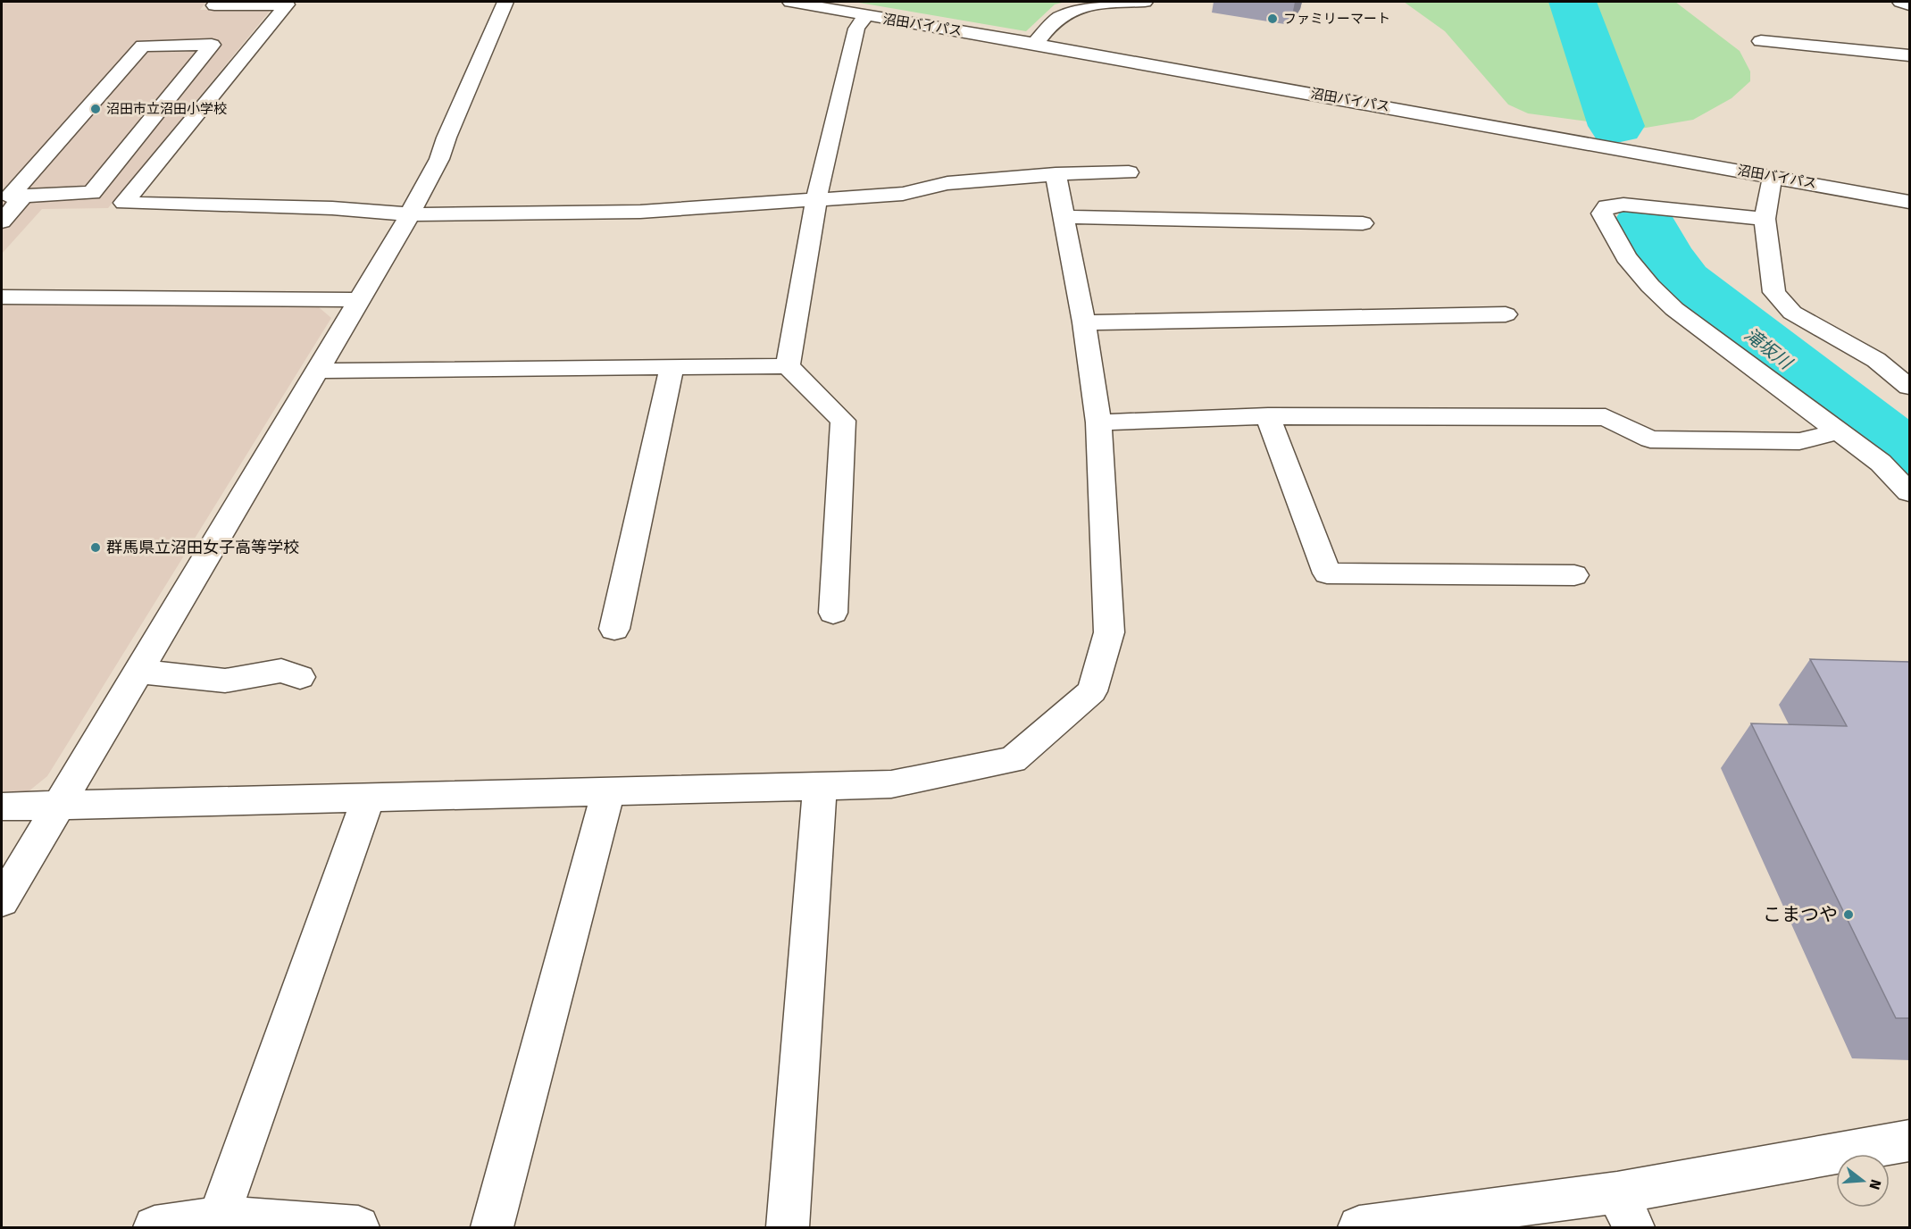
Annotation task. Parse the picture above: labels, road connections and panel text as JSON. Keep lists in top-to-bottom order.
{
  "streets": {
    "street": ["沼田バイパス"]
  },
  "water": ["滝坂川"],
  "places": [
    "ファミリーマート",
    "沼田市立沼田小学校",
    "群馬県立沼田女子高等学校",
    "こまつや"
  ],
  "north": "right"
}
